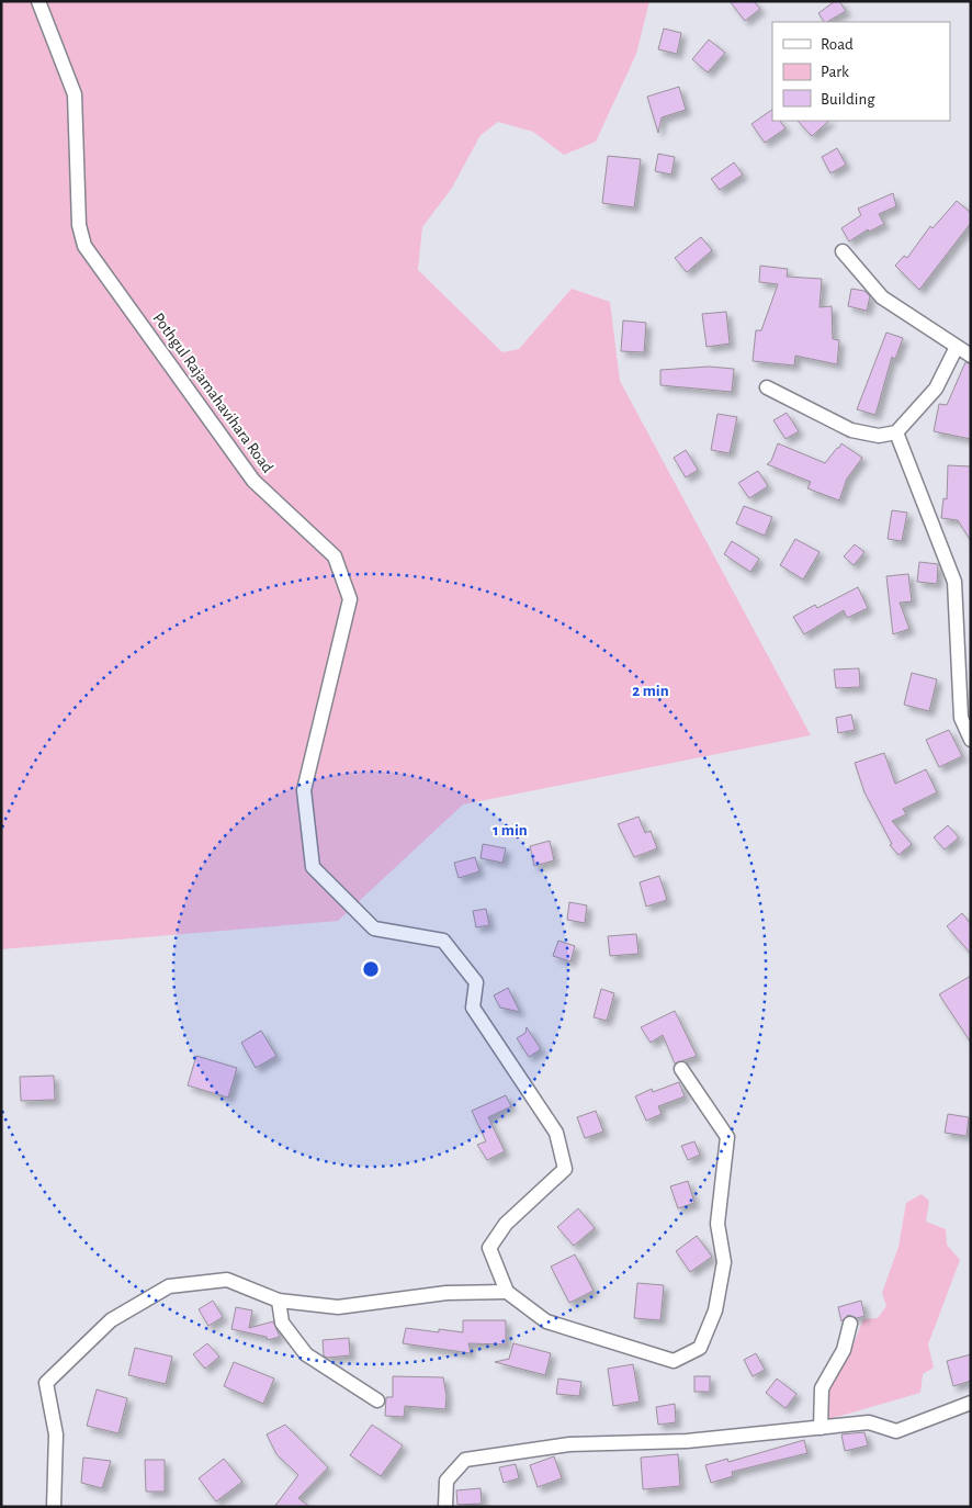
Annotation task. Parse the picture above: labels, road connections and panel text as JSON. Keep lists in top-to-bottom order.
{
  "streets": {
    "street": ["Pothgul Rajamahavihara Road"]
  },
  "legend": ["Road", "Park", "Building"],
  "rings": ["2 min", "1 min"]
}
